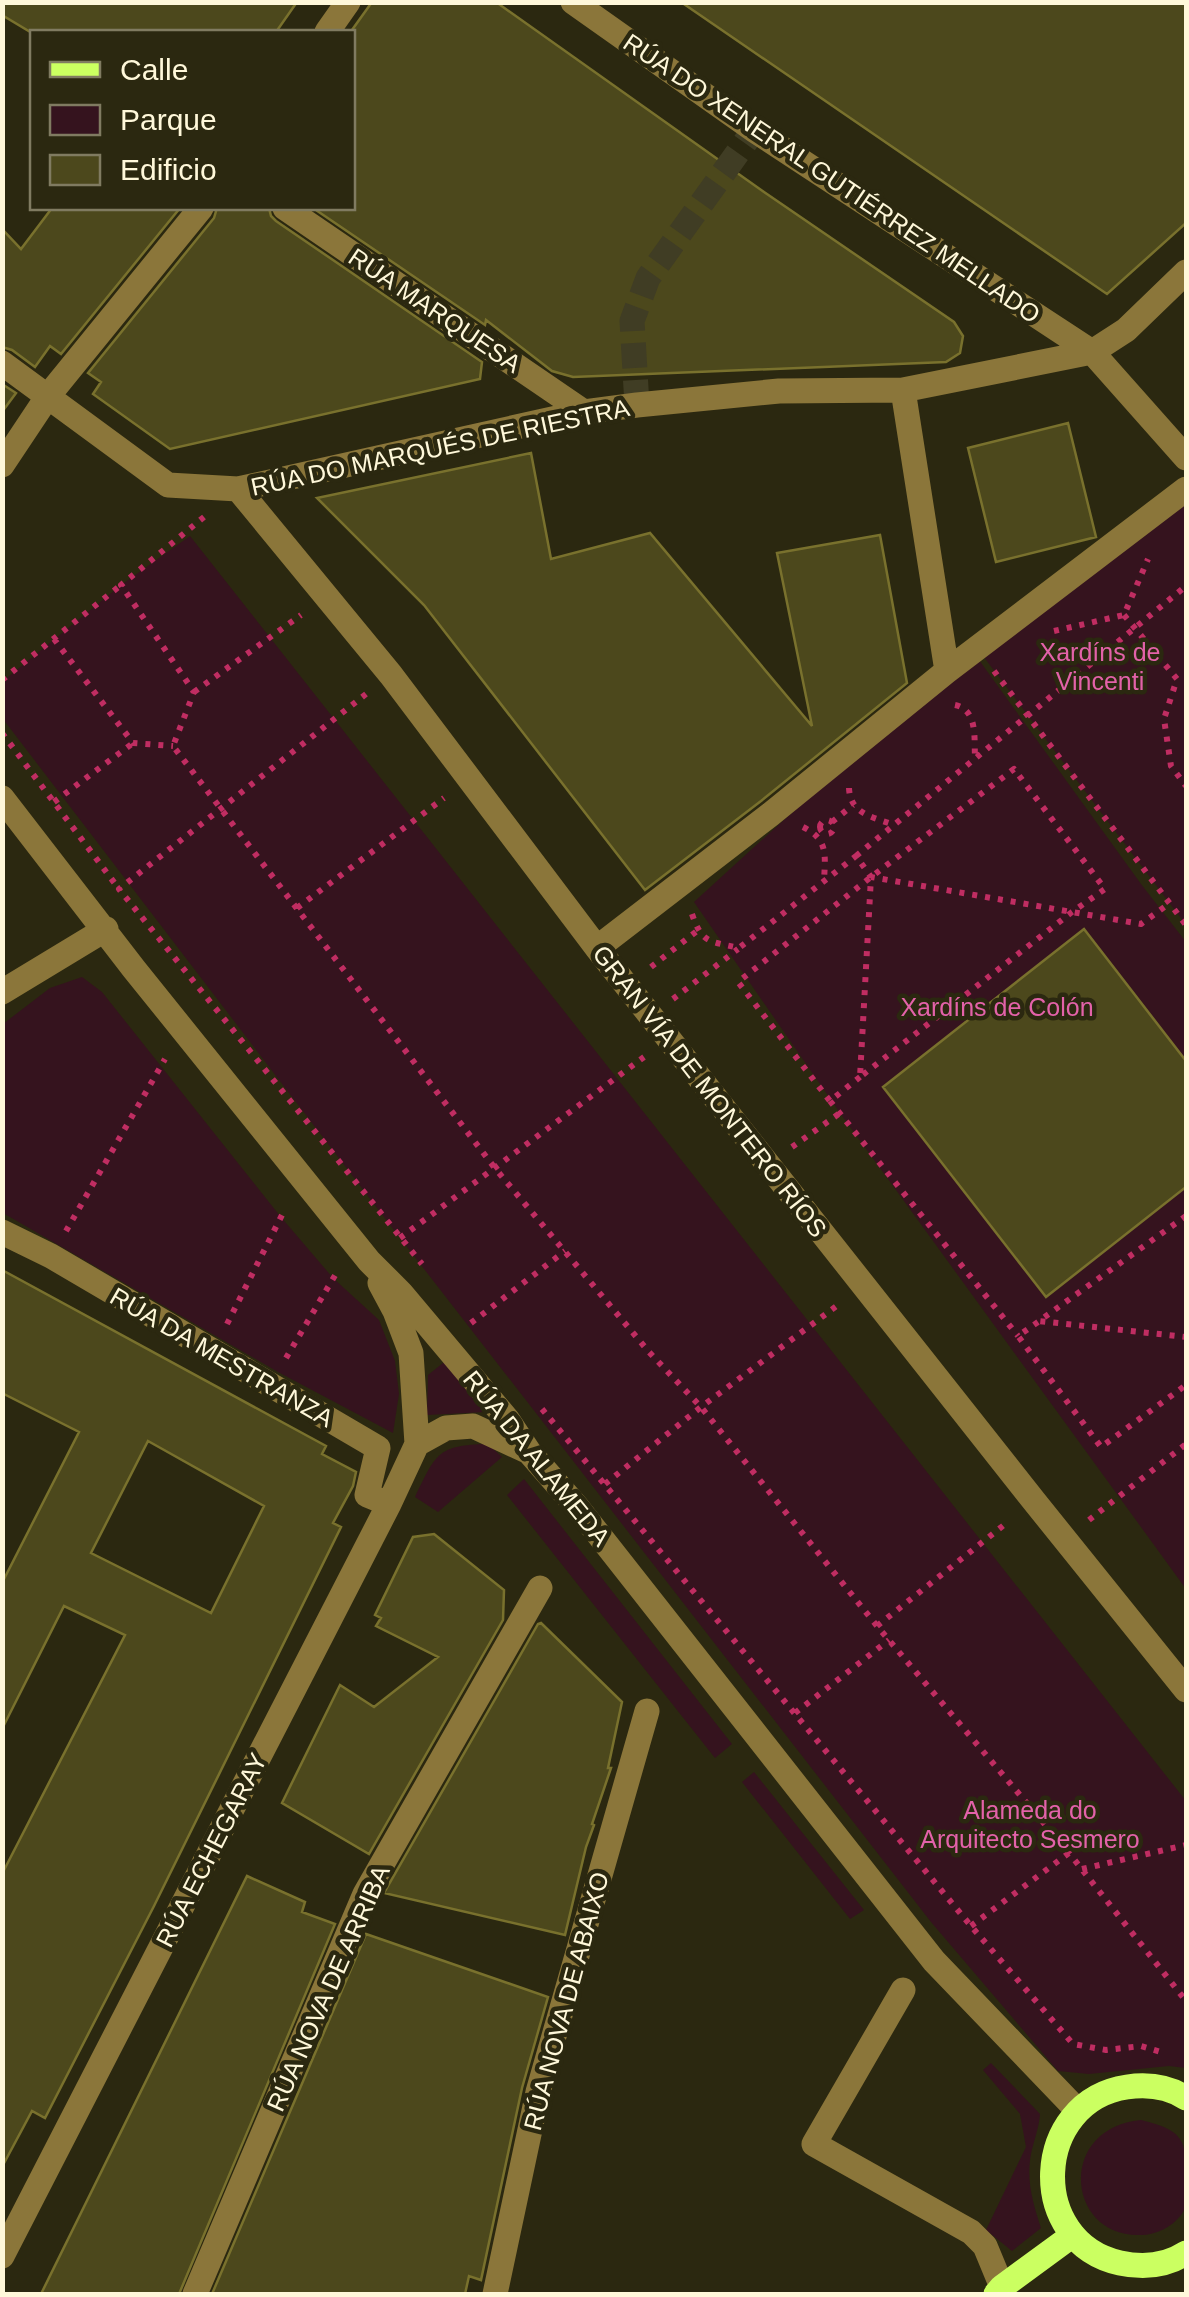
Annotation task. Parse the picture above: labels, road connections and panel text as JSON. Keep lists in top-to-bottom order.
{
  "streets": {
    "street": [
      "RÚA DO XENERAL GUTIÉRREZ MELLADO",
      "RÚA MARQUESA",
      "RÚA DO MARQUÉS DE RIESTRA",
      "GRAN VÍA DE MONTERO RÍOS",
      "RÚA DA MESTRANZA",
      "RÚA DA ALAMEDA",
      "RÚA ECHEGARAY",
      "RÚA NOVA DE ARRIBA",
      "RÚA NOVA DE ABAIXO"
    ]
  },
  "crossings": [
    ["RÚA DO XENERAL GUTIÉRREZ MELLADO", "RÚA DO MARQUÉS DE RIESTRA"],
    ["RÚA MARQUESA", "RÚA DO MARQUÉS DE RIESTRA"],
    ["RÚA DO MARQUÉS DE RIESTRA", "GRAN VÍA DE MONTERO RÍOS"],
    ["RÚA DA MESTRANZA", "RÚA ECHEGARAY"],
    ["RÚA DA ALAMEDA", "RÚA ECHEGARAY"]
  ],
  "parks": ["Xardíns de Vincenti", "Xardíns de Colón", "Alameda do Arquitecto Sesmero"],
  "legend": ["Calle", "Parque", "Edificio"]
}
